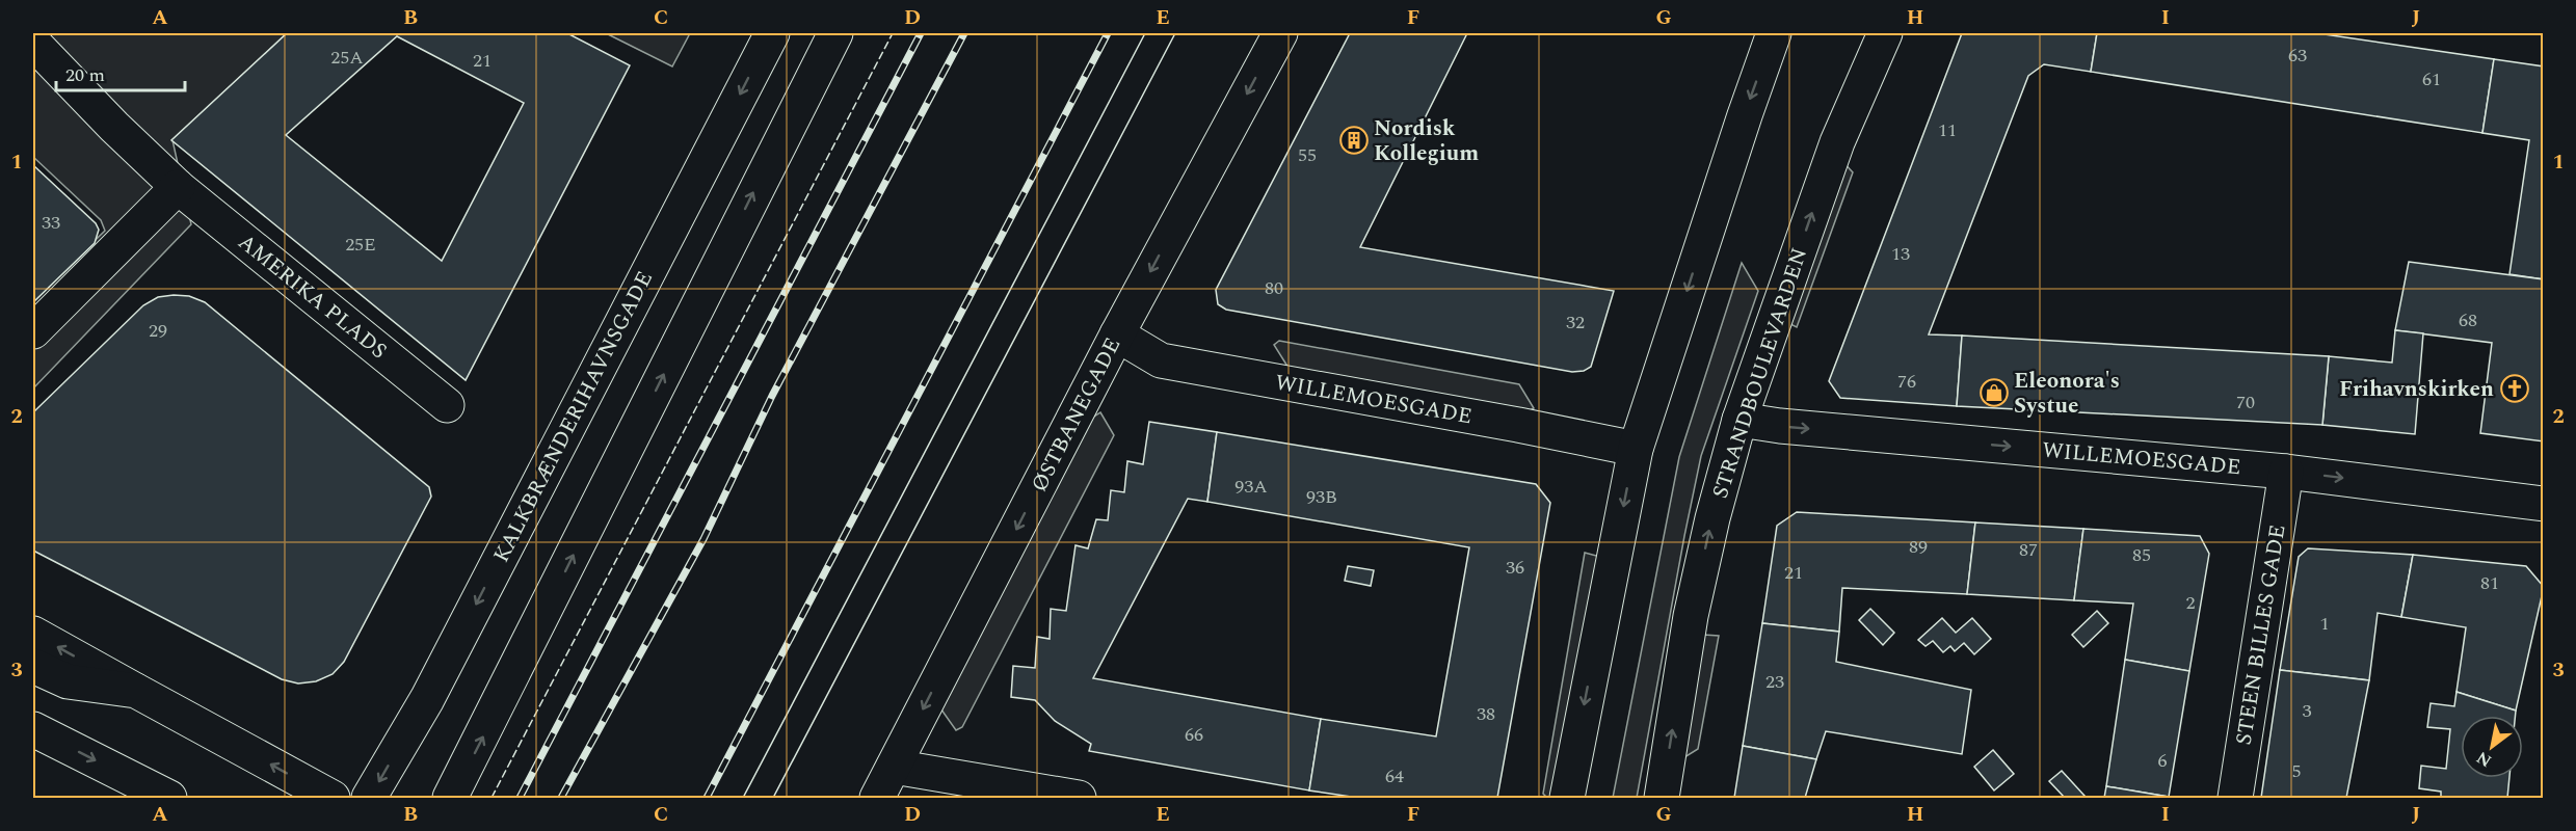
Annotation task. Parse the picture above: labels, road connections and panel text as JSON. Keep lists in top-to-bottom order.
{
  "streets": {
    "street": [
      "AMERIKA PLADS",
      "STRANDBOULEVARDEN",
      "WILLEMOESGADE",
      "ØSTBANEGADE",
      "KALKBRÆNDERIHAVNSGADE",
      "STEEN BILLES GADE"
    ]
  },
  "crossings": [
    ["STRANDBOULEVARDEN", "WILLEMOESGADE"],
    ["WILLEMOESGADE", "ØSTBANEGADE"],
    ["WILLEMOESGADE", "STEEN BILLES GADE"]
  ],
  "one_way": ["WILLEMOESGADE", "ØSTBANEGADE"],
  "places": {
    "building": ["Nordisk Kollegium"],
    "church": ["Frihavnskirken"],
    "shop": ["Eleonora's Systue"]
  },
  "house_numbers": [
    "63",
    "25A",
    "21",
    "61",
    "11",
    "55",
    "33",
    "25E",
    "13",
    "80",
    "68",
    "32",
    "29",
    "76",
    "70",
    "93A",
    "93B",
    "89",
    "87",
    "85",
    "36",
    "21",
    "81",
    "2",
    "1",
    "23",
    "3",
    "38",
    "66",
    "6",
    "5",
    "64"
  ],
  "scale_bar": "20 m",
  "north": "bottom left",
  "grid": {
    "columns": [
      "A",
      "B",
      "C",
      "D",
      "E",
      "F",
      "G",
      "H",
      "I",
      "J"
    ],
    "rows": ["1", "2", "3"]
  }
}
